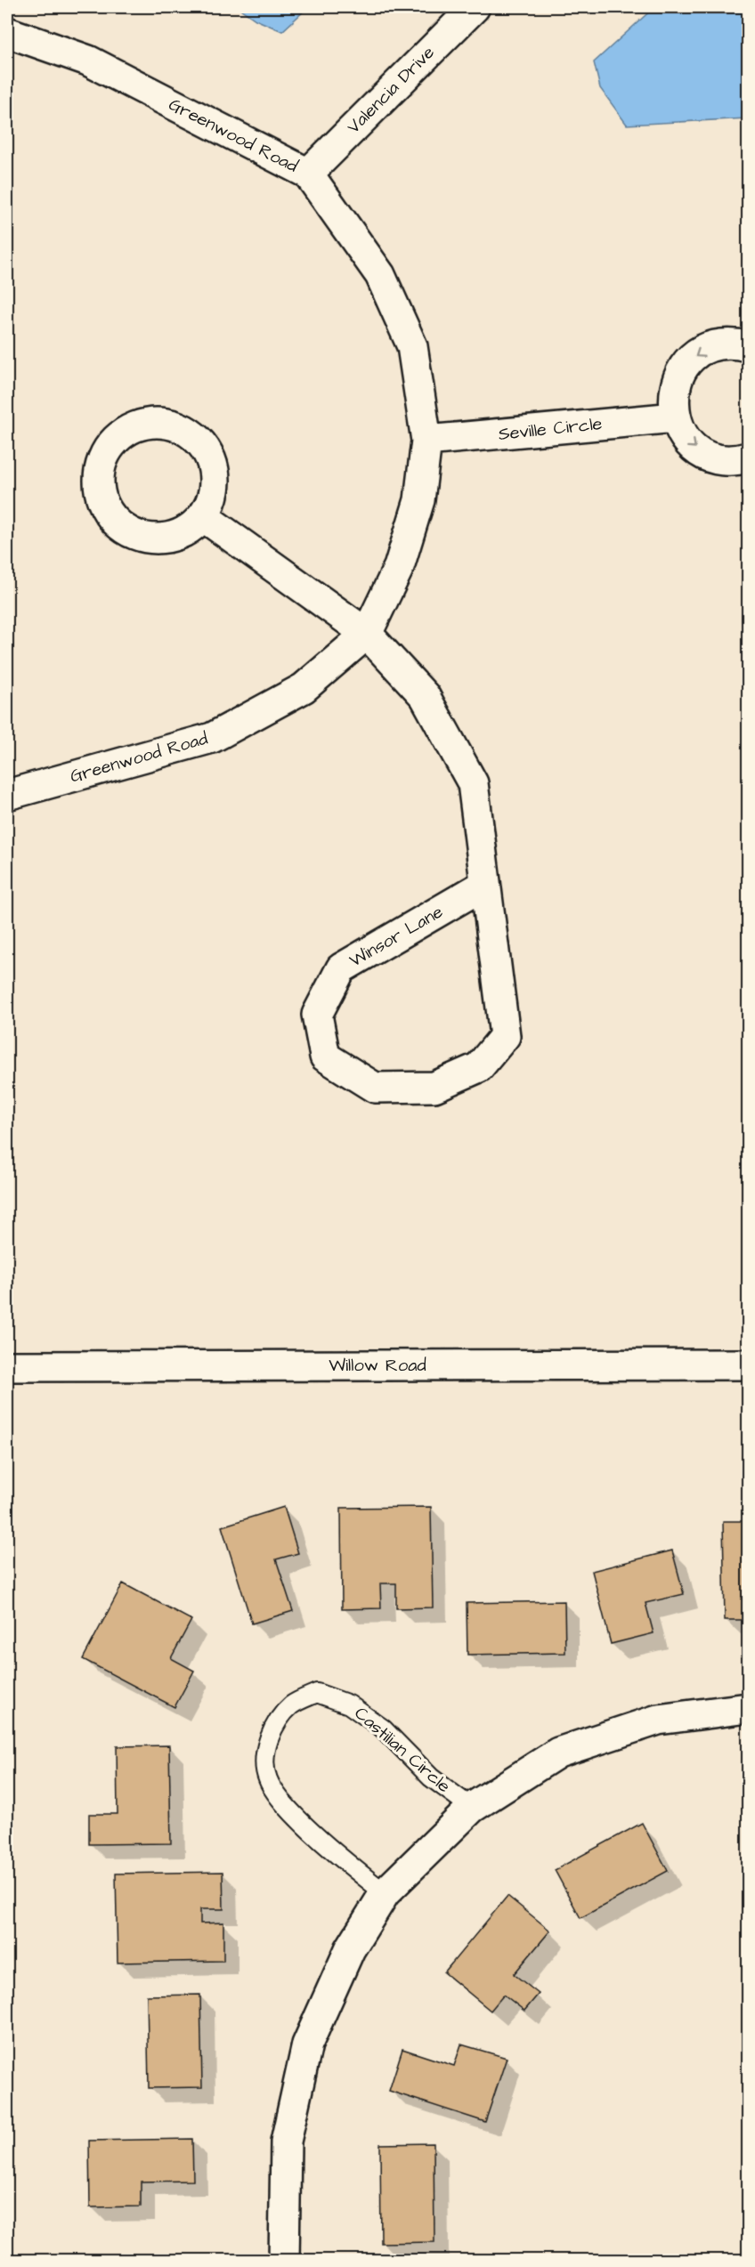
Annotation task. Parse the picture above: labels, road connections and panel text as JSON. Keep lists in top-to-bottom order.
{
  "streets": {
    "street": [
      "Valencia Drive",
      "Greenwood Road",
      "Seville Circle",
      "Winsor Lane",
      "Willow Road"
    ],
    "lane": ["Castilian Circle"]
  },
  "crossings": [
    ["Valencia Drive", "Greenwood Road"],
    ["Greenwood Road", "Seville Circle"],
    ["Greenwood Road", "Winsor Lane"]
  ]
}
